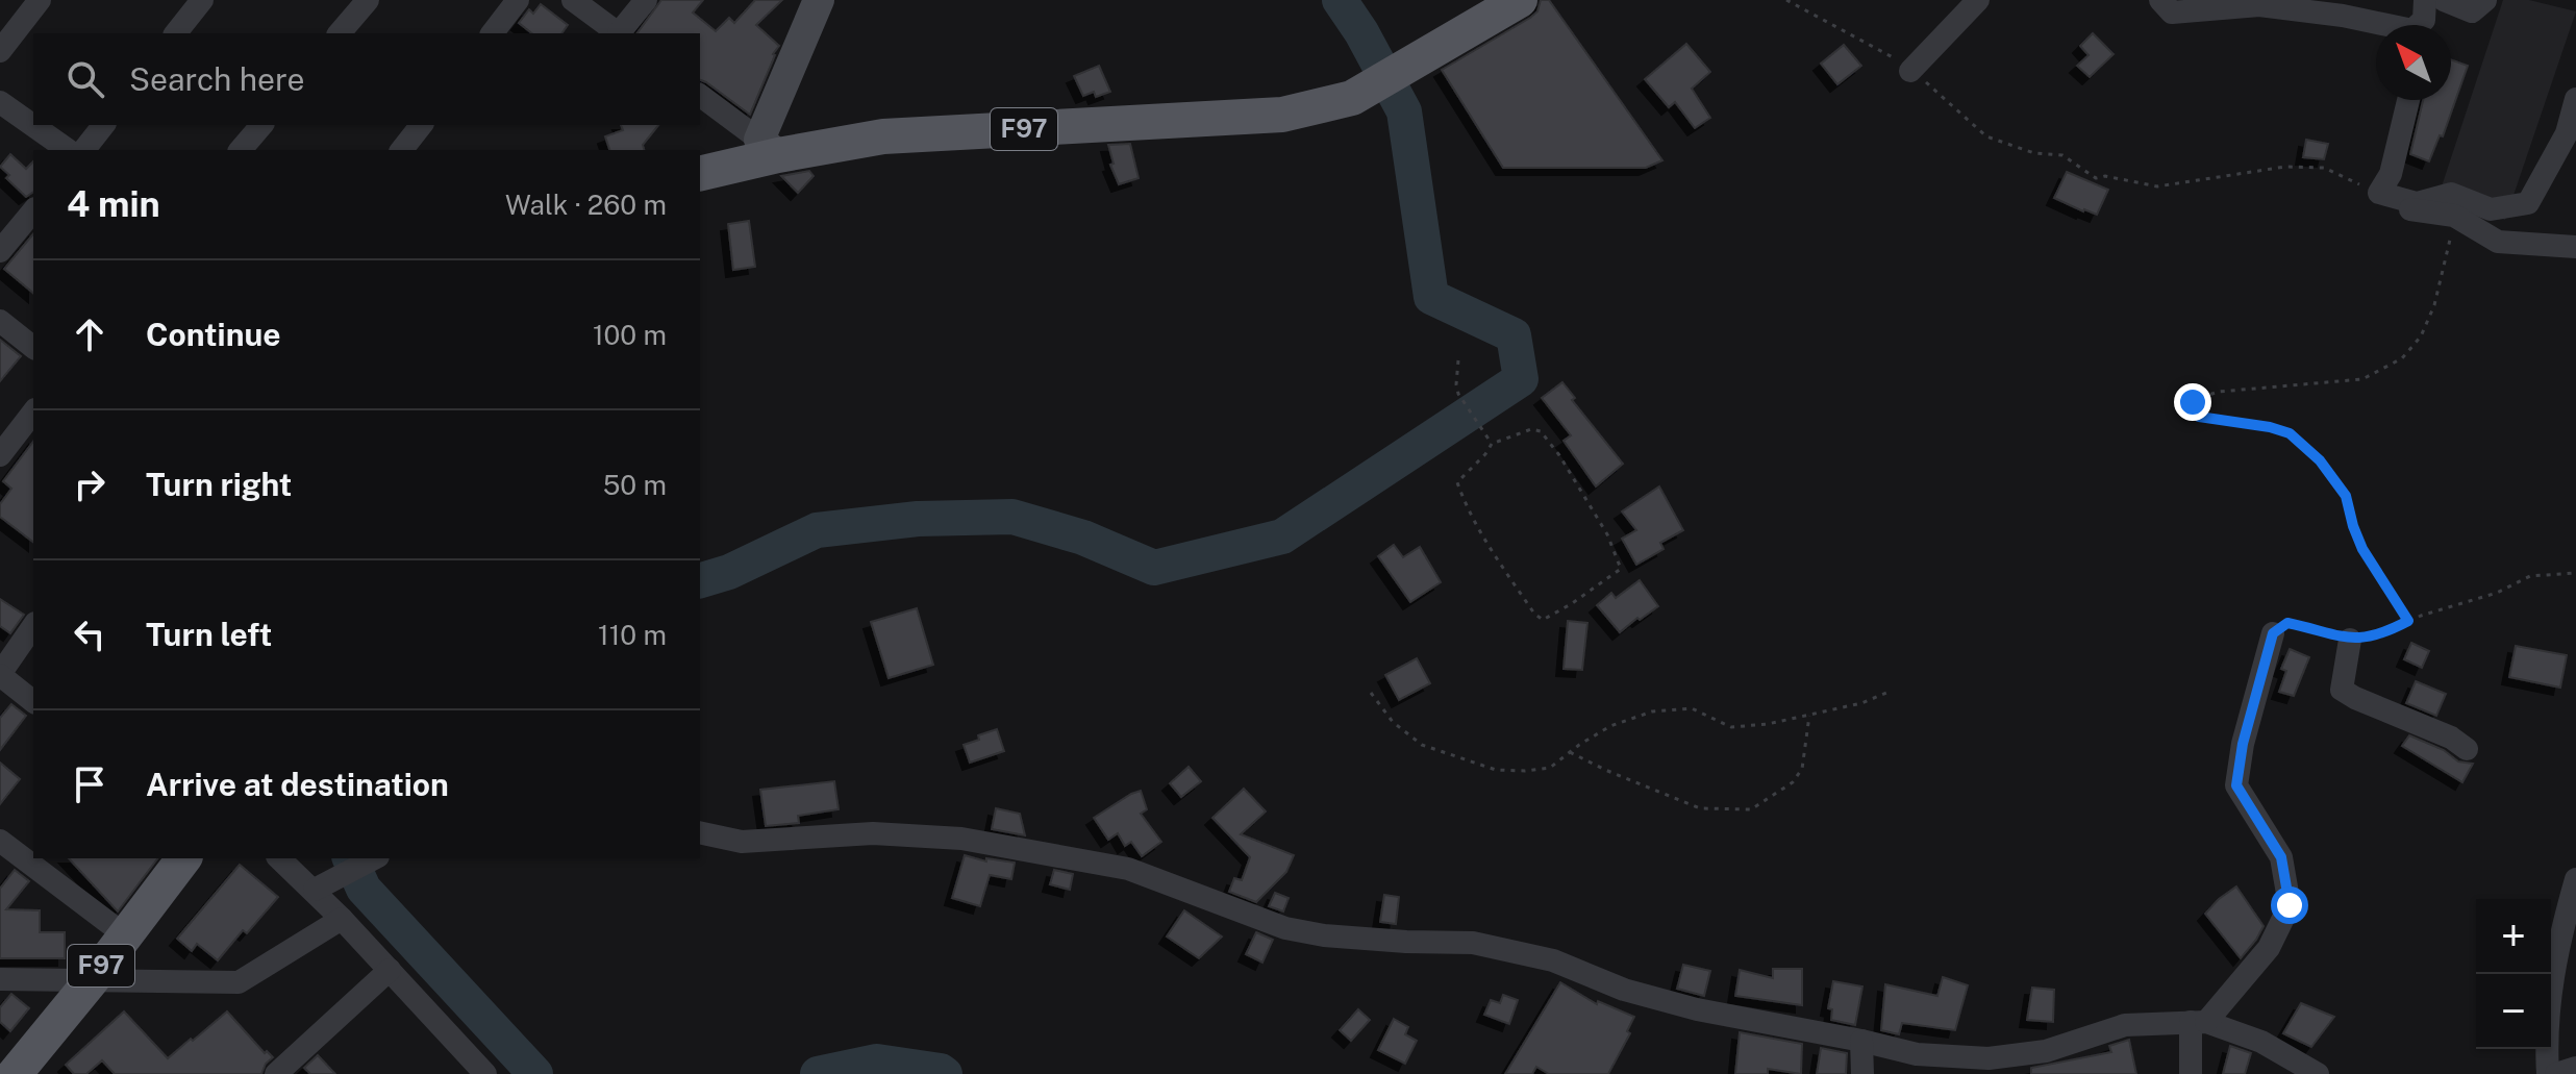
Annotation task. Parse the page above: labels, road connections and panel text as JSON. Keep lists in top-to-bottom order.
{
  "streets": {
    "main road": ["F97"]
  },
  "north": "top left",
  "page": {
    "search": "Search here",
    "heading": ["4 min", "Walk · 260 m"],
    "list": [
      ["Continue", "100 m"],
      ["Turn right", "50 m"],
      ["Turn left", "110 m"],
      "Arrive at destination"
    ],
    "map_buttons": ["+", "−"]
  }
}
